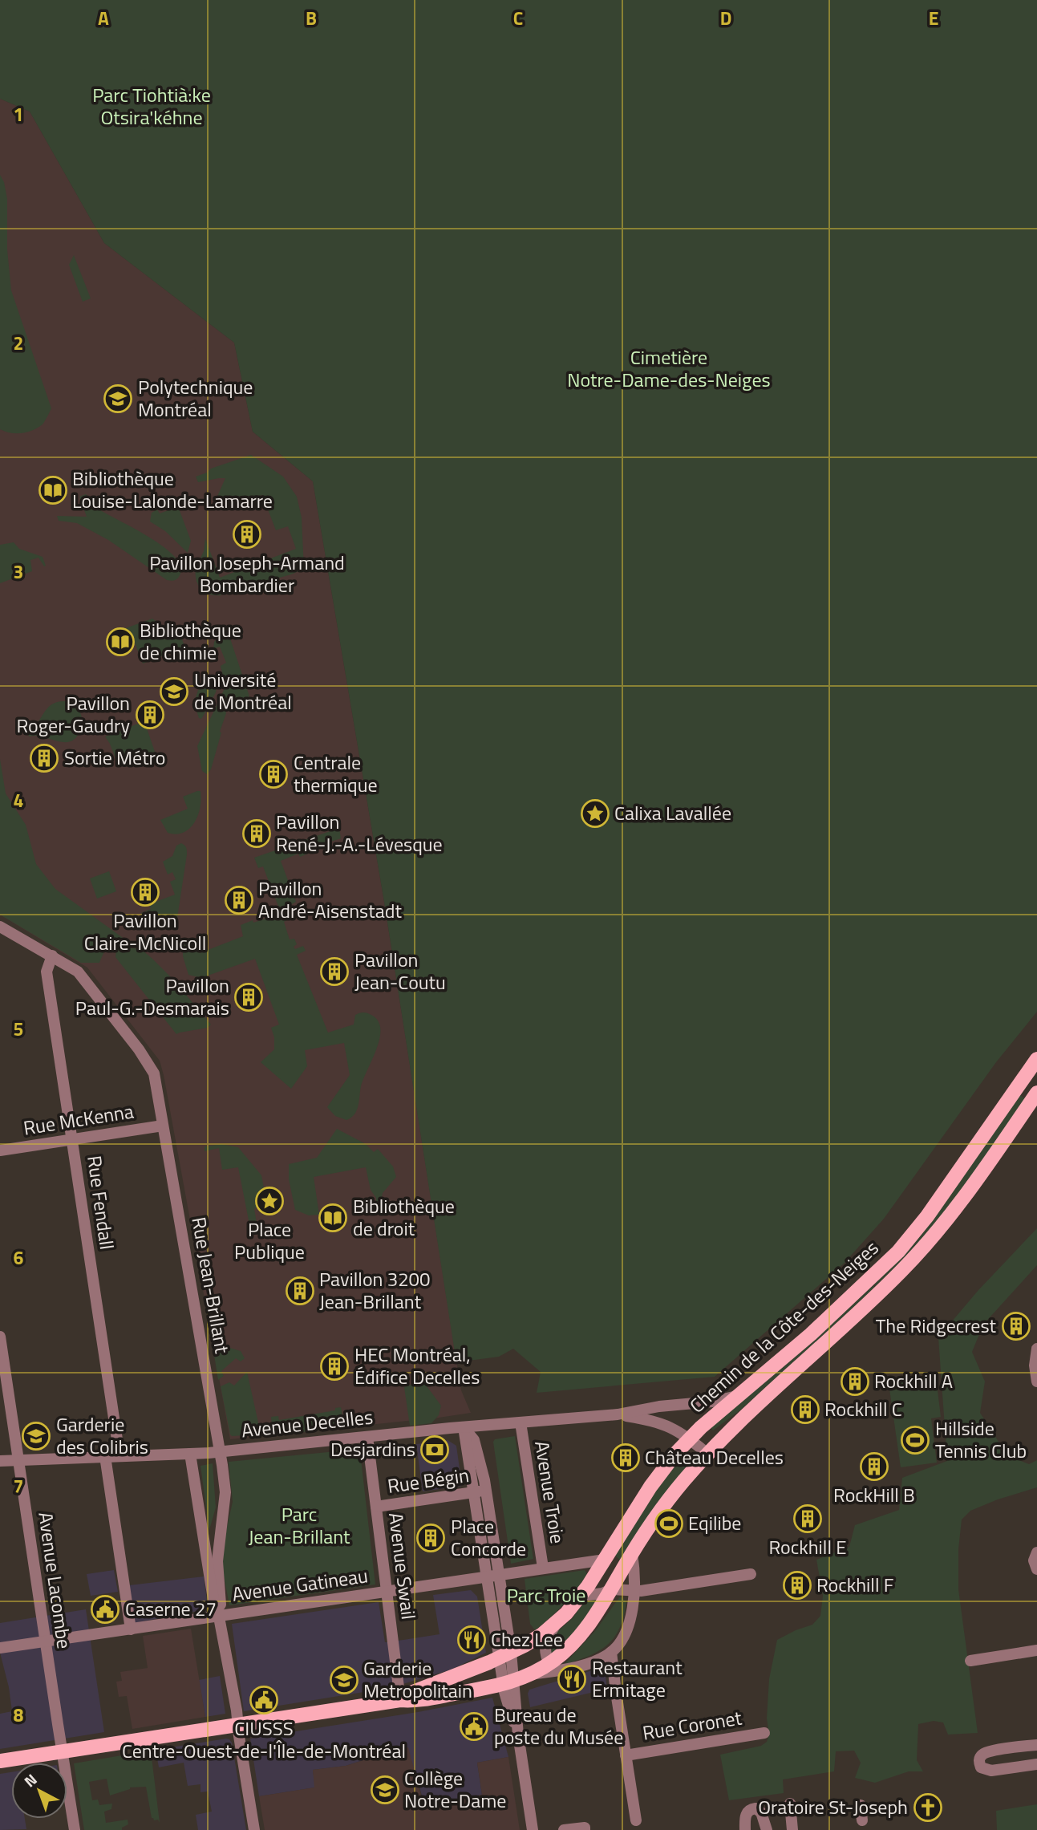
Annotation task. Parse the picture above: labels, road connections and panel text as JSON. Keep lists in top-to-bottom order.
{
  "streets": {
    "main road": ["Chemin de la Côte-des-Neiges"],
    "street": [
      "Rue McKenna",
      "Rue Fendall",
      "Rue Jean-Brillant",
      "Avenue Decelles",
      "Rue Bégin",
      "Avenue Troie",
      "Avenue Swail",
      "Avenue Lacombe",
      "Avenue Gatineau",
      "Rue Coronet"
    ]
  },
  "crossings": [
    ["Rue McKenna", "Rue Fendall"],
    ["Rue McKenna", "Rue Jean-Brillant"],
    ["Rue Fendall", "Rue Jean-Brillant"],
    ["Rue Fendall", "Avenue Decelles"],
    ["Rue Jean-Brillant", "Avenue Decelles"],
    ["Rue Jean-Brillant", "Avenue Gatineau"],
    ["Chemin de la Côte-des-Neiges", "Avenue Decelles"],
    ["Chemin de la Côte-des-Neiges", "Avenue Swail"],
    ["Chemin de la Côte-des-Neiges", "Avenue Lacombe"],
    ["Chemin de la Côte-des-Neiges", "Avenue Gatineau"],
    ["Avenue Decelles", "Avenue Troie"],
    ["Avenue Decelles", "Avenue Swail"],
    ["Avenue Decelles", "Avenue Lacombe"],
    ["Rue Bégin", "Avenue Swail"],
    ["Avenue Troie", "Avenue Gatineau"],
    ["Avenue Swail", "Avenue Gatineau"],
    ["Avenue Lacombe", "Avenue Gatineau"]
  ],
  "parks": [
    "Parc Tiohtià:ke Otsira'kéhne",
    "Cimetière Notre-Dame-des-Neiges",
    "Parc Jean-Brillant",
    "Parc Troie"
  ],
  "places": {
    "school or university": [
      "Polytechnique Montréal",
      "Université de Montréal",
      "Garderie des Colibris",
      "Garderie Metropolitain",
      "Collège Notre-Dame"
    ],
    "library": ["Bibliothèque Louise-Lalonde-Lamarre", "Bibliothèque de chimie", "Bibliothèque de droit"],
    "building": [
      "Pavillon Joseph-Armand Bombardier",
      "Pavillon Roger-Gaudry",
      "Sortie Métro",
      "Centrale thermique",
      "Pavillon René-J.-A.-Lévesque",
      "Pavillon Claire-McNicoll",
      "Pavillon André-Aisenstadt",
      "Pavillon Jean-Coutu",
      "Pavillon Paul-G.-Desmarais",
      "Pavillon 3200 Jean-Brillant",
      "The Ridgecrest",
      "HEC Montréal, Édifice Decelles",
      "Rockhill A",
      "Rockhill C",
      "Château Decelles",
      "RockHill B",
      "Rockhill E",
      "Place Concorde",
      "Rockhill F"
    ],
    "place": ["Calixa Lavallée", "Place Publique"],
    "sports": ["Hillside Tennis Club", "Eqilibe"],
    "bank": ["Desjardins"],
    "public building": ["Caserne 27", "CIUSSS Centre-Ouest-de-l'Île-de-Montréal", "Bureau de poste du Musée"],
    "restaurant": ["Chez Lee", "Restaurant Ermitage"],
    "church": ["Oratoire St-Joseph"]
  },
  "north": "top left",
  "grid": {
    "columns": [
      "A",
      "B",
      "C",
      "D",
      "E"
    ],
    "rows": [
      "1",
      "2",
      "3",
      "4",
      "5",
      "6",
      "7",
      "8"
    ]
  }
}
